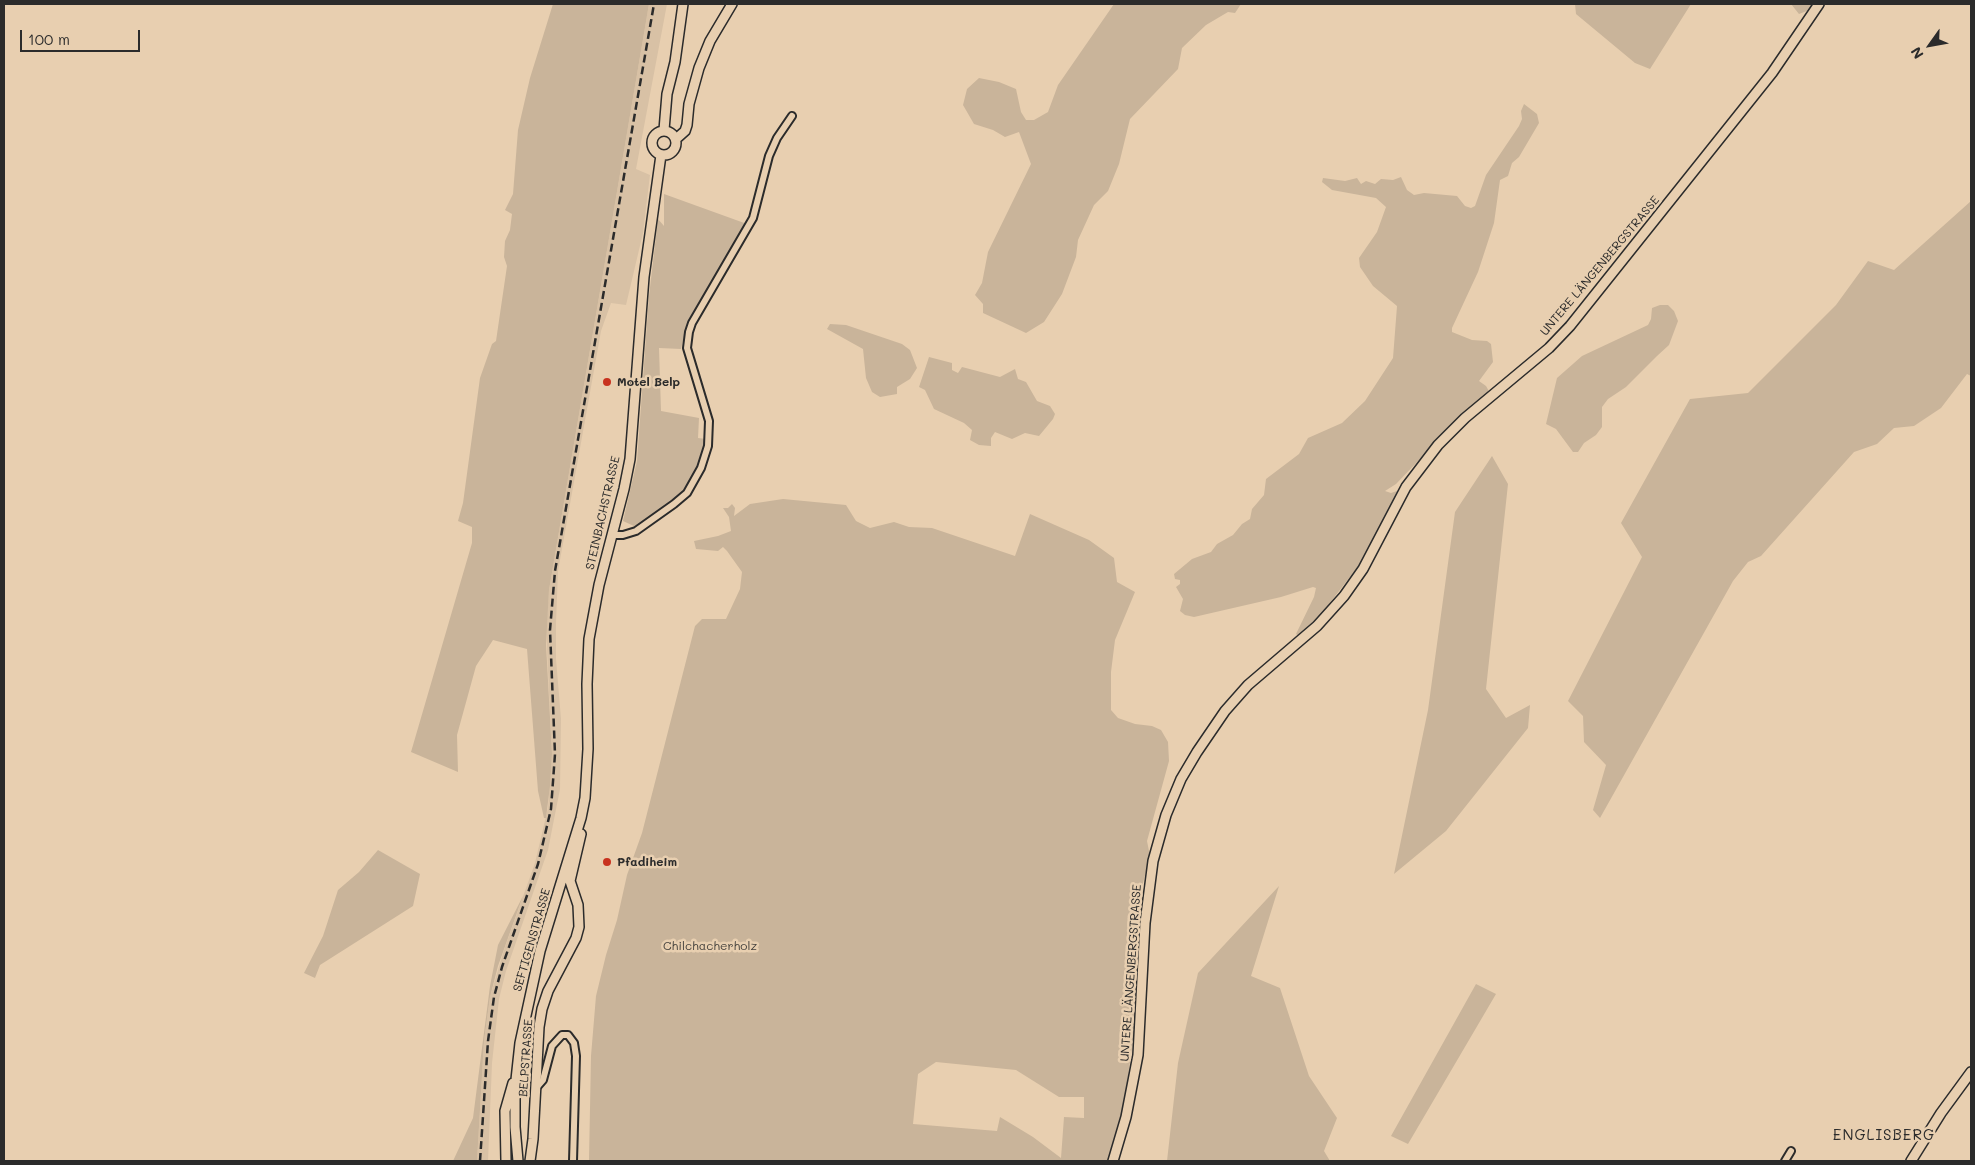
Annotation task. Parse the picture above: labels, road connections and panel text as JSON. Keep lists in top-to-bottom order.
{
  "streets": {
    "street": [
      "UNTERE LÄNGENBERGSTRASSE",
      "STEINBACHSTRASSE",
      "SEFTIGENSTRASSE",
      "BELPSTRASSE"
    ]
  },
  "crossings": [
    ["STEINBACHSTRASSE", "SEFTIGENSTRASSE"],
    ["STEINBACHSTRASSE", "BELPSTRASSE"],
    ["SEFTIGENSTRASSE", "BELPSTRASSE"]
  ],
  "districts": ["ENGLISBERG"],
  "parks": ["Chilchacherholz"],
  "places": ["Motel Belp", "Pfadiheim"],
  "scale_bar": "100 m",
  "north": "bottom left"
}
